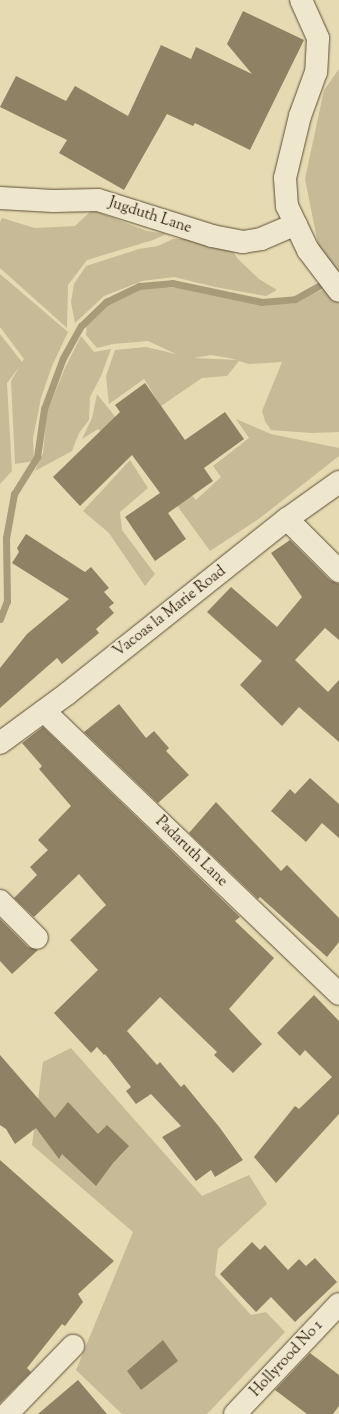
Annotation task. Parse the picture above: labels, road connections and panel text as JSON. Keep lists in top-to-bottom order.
{
  "streets": {
    "street": [
      "Jugduth Lane",
      "Vacoas la Marie Road",
      "Padaruth Lane",
      "Hollyrood No 1"
    ]
  },
  "crossings": [
    ["Vacoas la Marie Road", "Padaruth Lane"]
  ]
}
